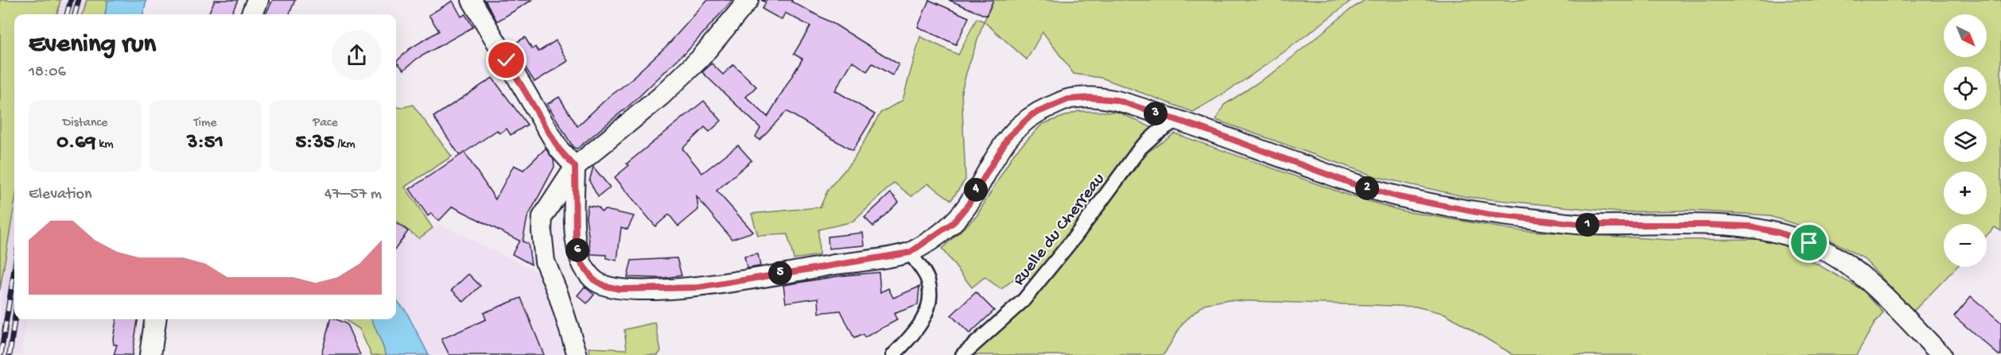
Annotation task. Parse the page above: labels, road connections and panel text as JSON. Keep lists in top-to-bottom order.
{
  "streets": {
    "street": ["Ruelle du Cherreau"]
  },
  "north": "bottom right",
  "page": {
    "map_buttons": ["+", "−"],
    "heading": ["Evening run", "18:06"],
    "stats": [
      ["Distance", "0.69 km"],
      ["Time", "3:51"],
      ["Pace", "5:35 /km"]
    ],
    "pins": [
      "3",
      "2",
      "4",
      "1",
      "6",
      "5"
    ],
    "chart": ["Elevation", "47–57 m"]
  }
}
